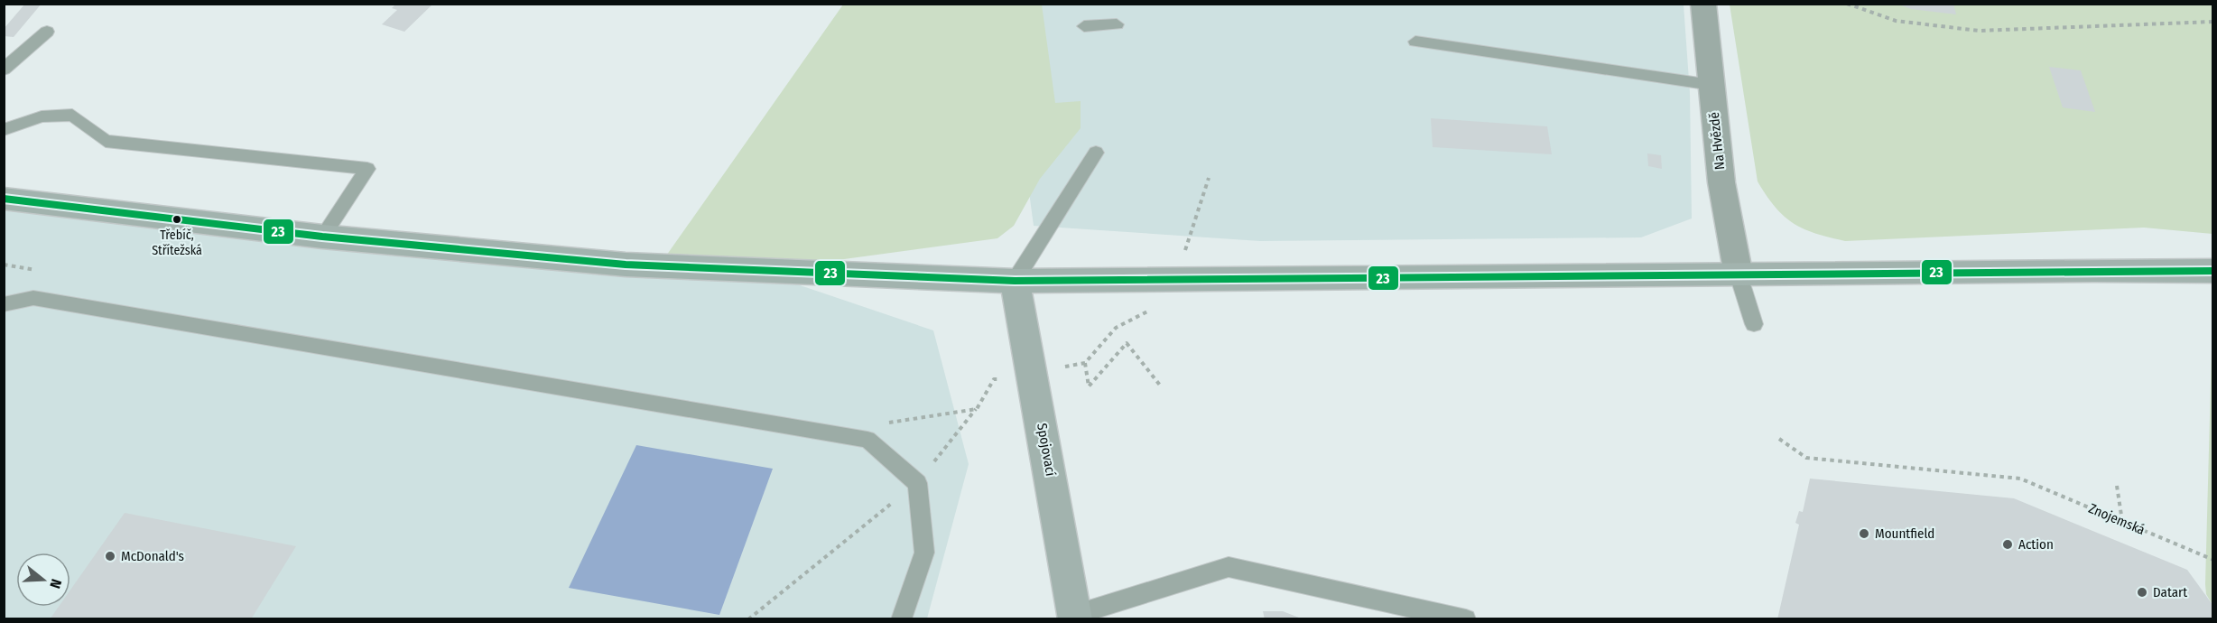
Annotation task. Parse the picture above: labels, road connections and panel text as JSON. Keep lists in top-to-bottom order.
{
  "streets": {
    "main road": ["Spojovací"],
    "street": ["Na Hvězdě"],
    "path": ["Znojemská"]
  },
  "places": [
    "Třebíč, Střítežská",
    "Mountfield",
    "Action",
    "McDonald's",
    "Datart"
  ],
  "lines": ["transit line 23"],
  "north": "right"
}
